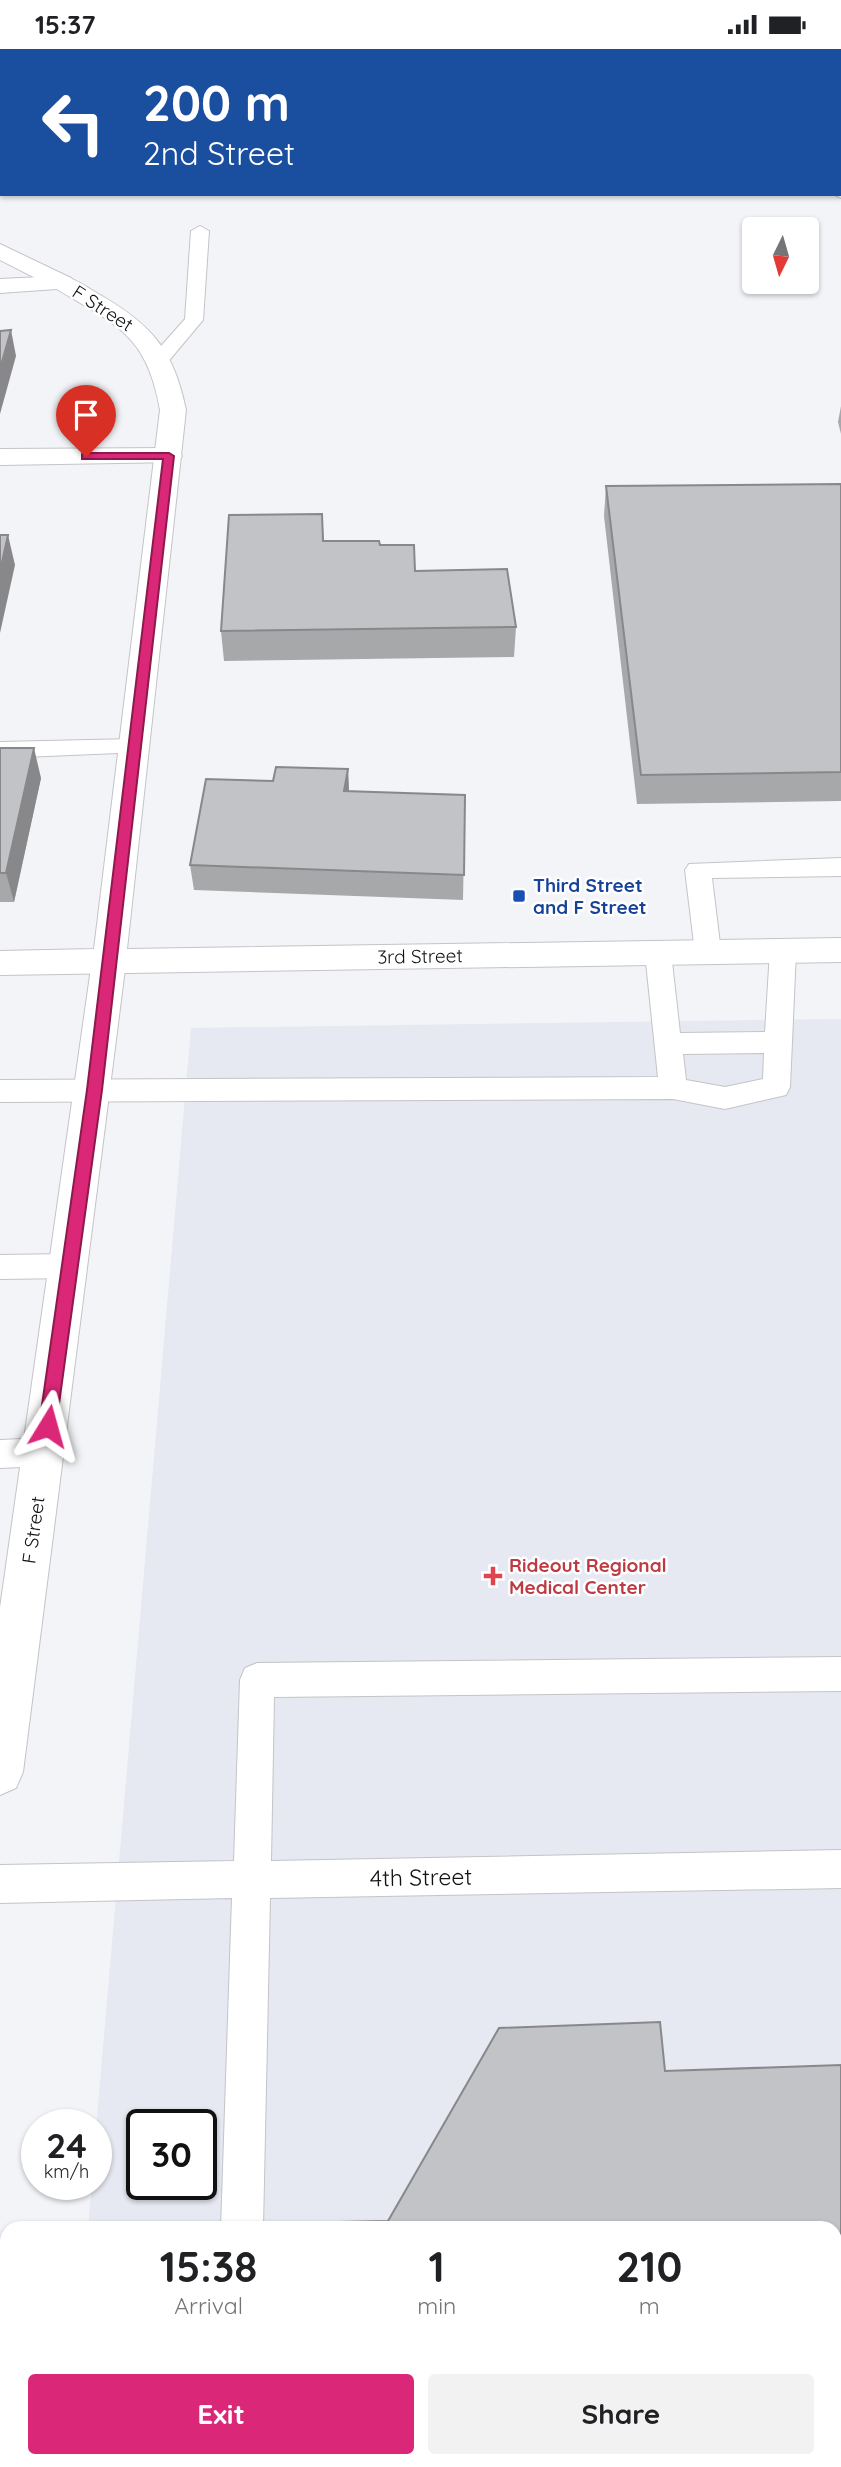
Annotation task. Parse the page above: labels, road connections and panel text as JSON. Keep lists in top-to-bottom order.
{
  "streets": {
    "main road": ["F Street", "3rd Street"],
    "lane": ["4th Street"]
  },
  "crossings": [
    ["F Street", "3rd Street"]
  ],
  "places": {
    "transit": ["Third Street and F Street"],
    "health": ["Rideout Regional Medical Center"]
  },
  "north": "bottom",
  "page": {
    "status": "15:37",
    "turn": ["200 m", "2nd Street"],
    "speed": "24 km/h",
    "limit": "30",
    "eta": [
      "15:38",
      "Arrival",
      "1",
      "min",
      "210",
      "m"
    ],
    "buttons": ["Exit", "Share"]
  }
}
